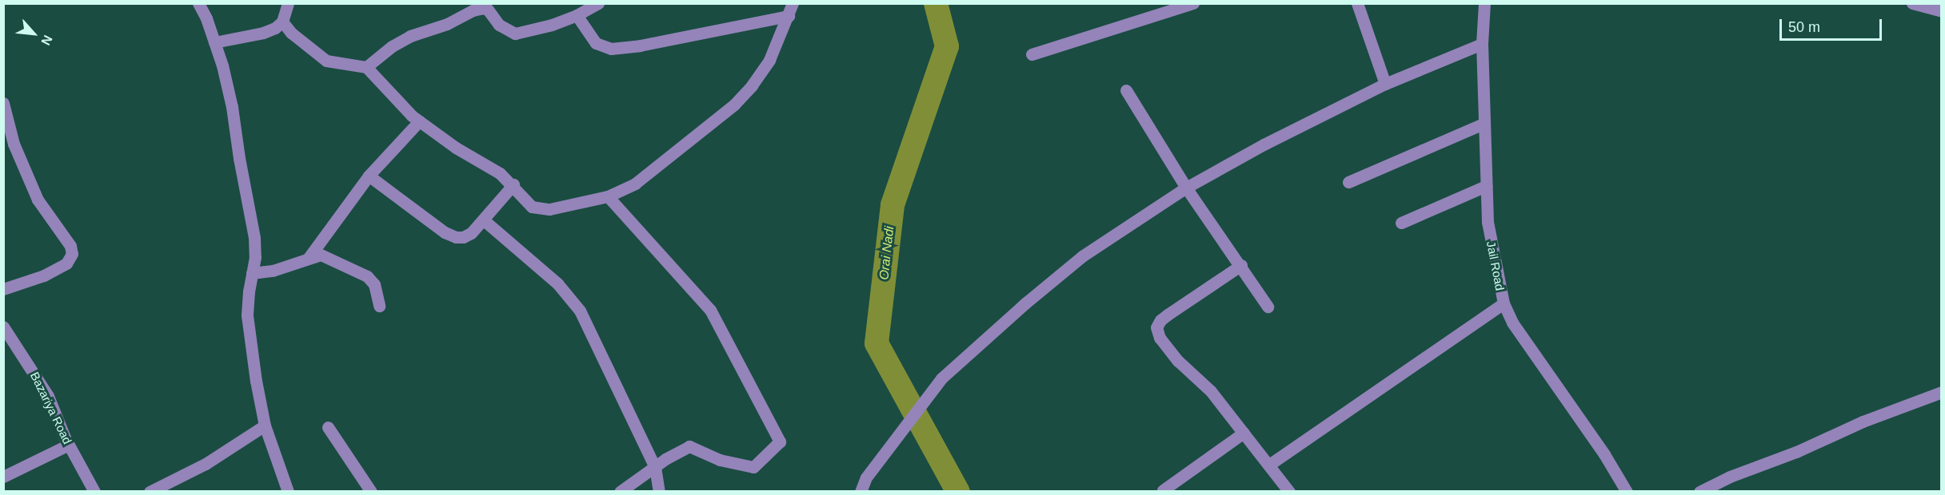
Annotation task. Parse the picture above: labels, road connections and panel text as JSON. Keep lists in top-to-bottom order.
{
  "streets": {
    "street": ["Jail Road", "Bazariya Road"]
  },
  "water": ["Orai Nadi"],
  "scale_bar": "50 m",
  "north": "bottom right"
}
